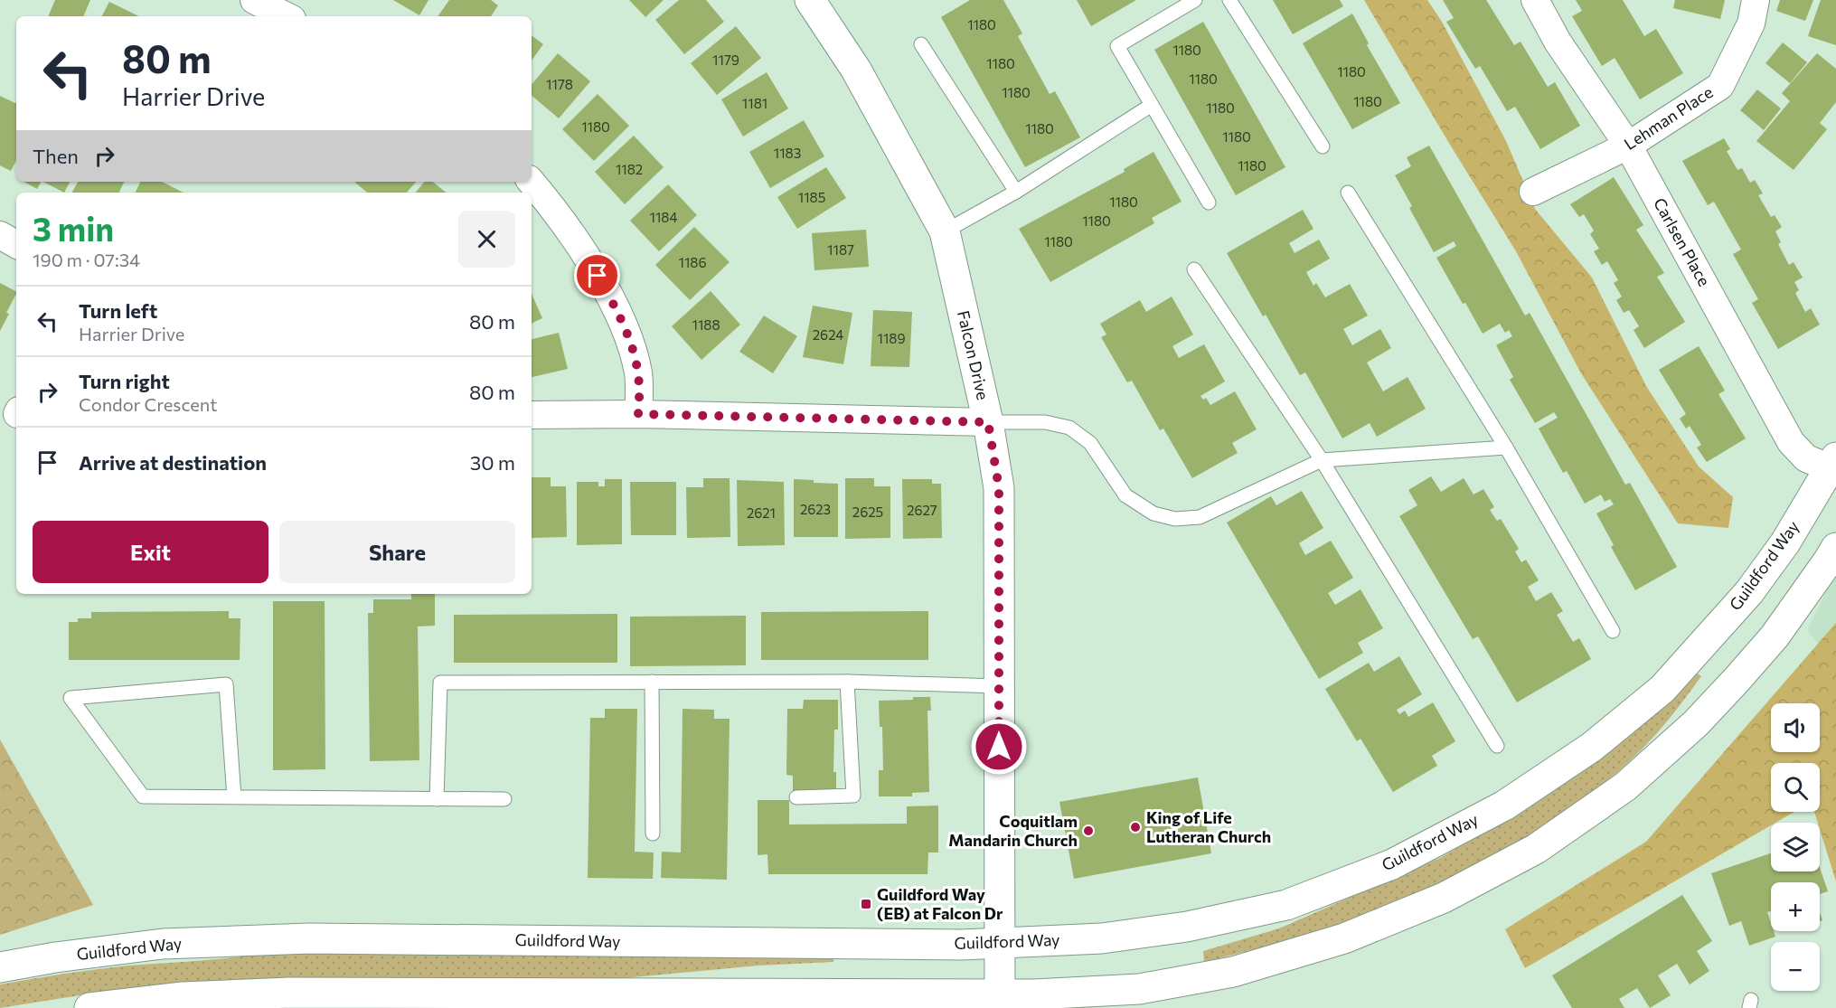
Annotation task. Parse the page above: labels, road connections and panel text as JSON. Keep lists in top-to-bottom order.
{
  "streets": {
    "main road": ["Falcon Drive", "Guildford Way"],
    "street": ["Lehman Place", "Carlsen Place"]
  },
  "crossings": [
    ["Lehman Place", "Carlsen Place"],
    ["Carlsen Place", "Guildford Way"],
    ["Falcon Drive", "Guildford Way"]
  ],
  "places": {
    "other": ["King of Life Lutheran Church", "Coquitlam Mandarin Church"],
    "transit": ["Guildford Way (EB) at Falcon Dr"]
  },
  "house_numbers": [
    "1180",
    "1180",
    "1179",
    "1180",
    "1180",
    "1180",
    "1178",
    "1180",
    "1180",
    "1181",
    "1180",
    "1180",
    "1180",
    "1180",
    "1183",
    "1180",
    "1182",
    "1185",
    "1180",
    "1184",
    "1180",
    "1180",
    "1187",
    "1186",
    "1188",
    "2624",
    "1189",
    "2623",
    "2627",
    "2625",
    "2621"
  ],
  "page": {
    "turn": ["80 m", "Harrier Drive"],
    "then": "Then",
    "heading": ["3 min", "190 m · 07:34"],
    "list": [
      {
        "name": "Turn left",
        "note": "Harrier Drive",
        "value": "80 m"
      },
      {
        "name": "Turn right",
        "note": "Condor Crescent",
        "value": "80 m"
      },
      {
        "name": "Arrive at destination",
        "value": "30 m"
      }
    ],
    "buttons": ["Exit", "Share"],
    "map_buttons": ["+", "−"]
  }
}
